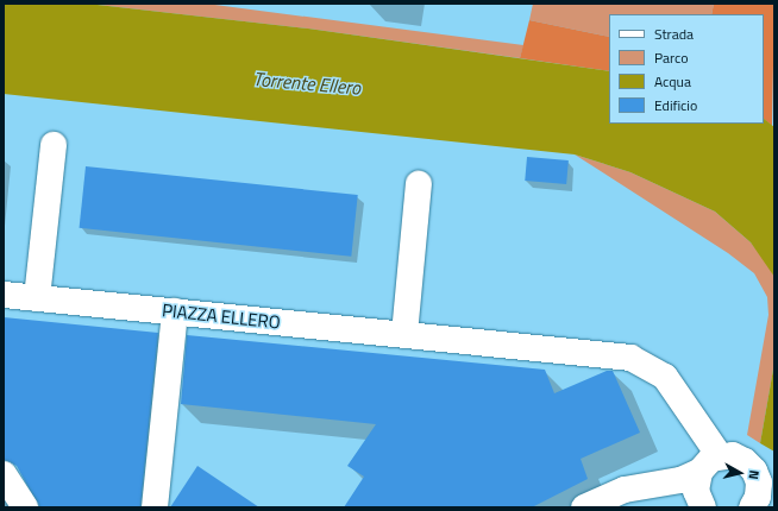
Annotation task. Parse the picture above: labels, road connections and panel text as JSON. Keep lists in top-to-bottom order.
{
  "streets": {
    "street": ["PIAZZA ELLERO"]
  },
  "water": ["Torrente Ellero"],
  "legend": [
    "Strada",
    "Parco",
    "Acqua",
    "Edificio"
  ],
  "north": "right"
}
